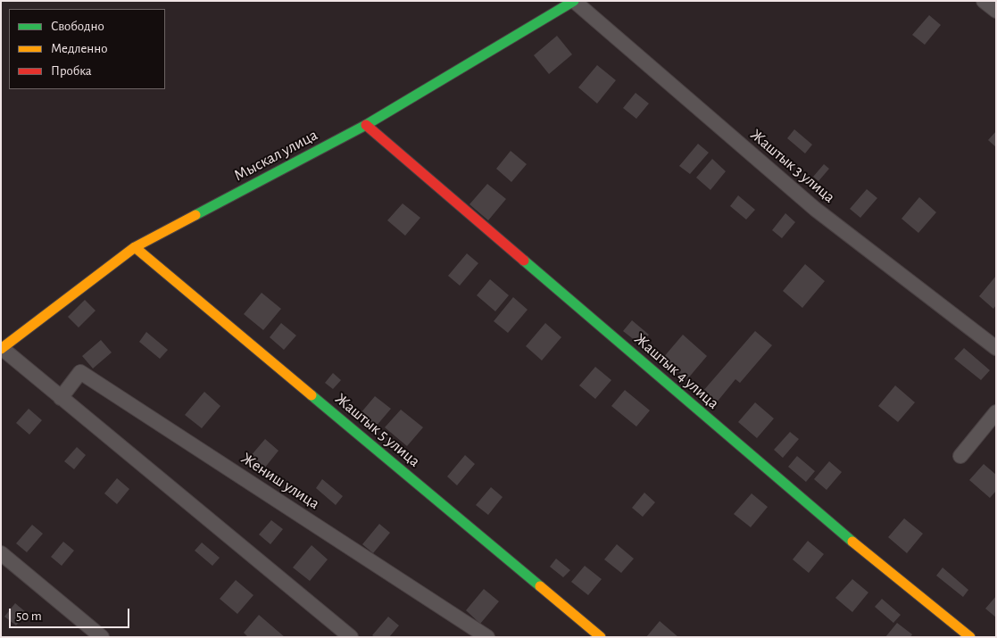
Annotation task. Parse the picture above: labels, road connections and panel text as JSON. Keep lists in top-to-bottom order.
{
  "streets": {
    "street": [
      "Мыскал улица",
      "Жаштык 3 улица",
      "Жаштык 4 улица",
      "Жаштык 5 улица",
      "Жениш улица"
    ]
  },
  "crossings": [
    ["Мыскал улица", "Жаштык 3 улица"],
    ["Мыскал улица", "Жаштык 4 улица"],
    ["Мыскал улица", "Жаштык 5 улица"]
  ],
  "legend": ["Свободно", "Медленно", "Пробка"],
  "scale_bar": "50 m"
}
